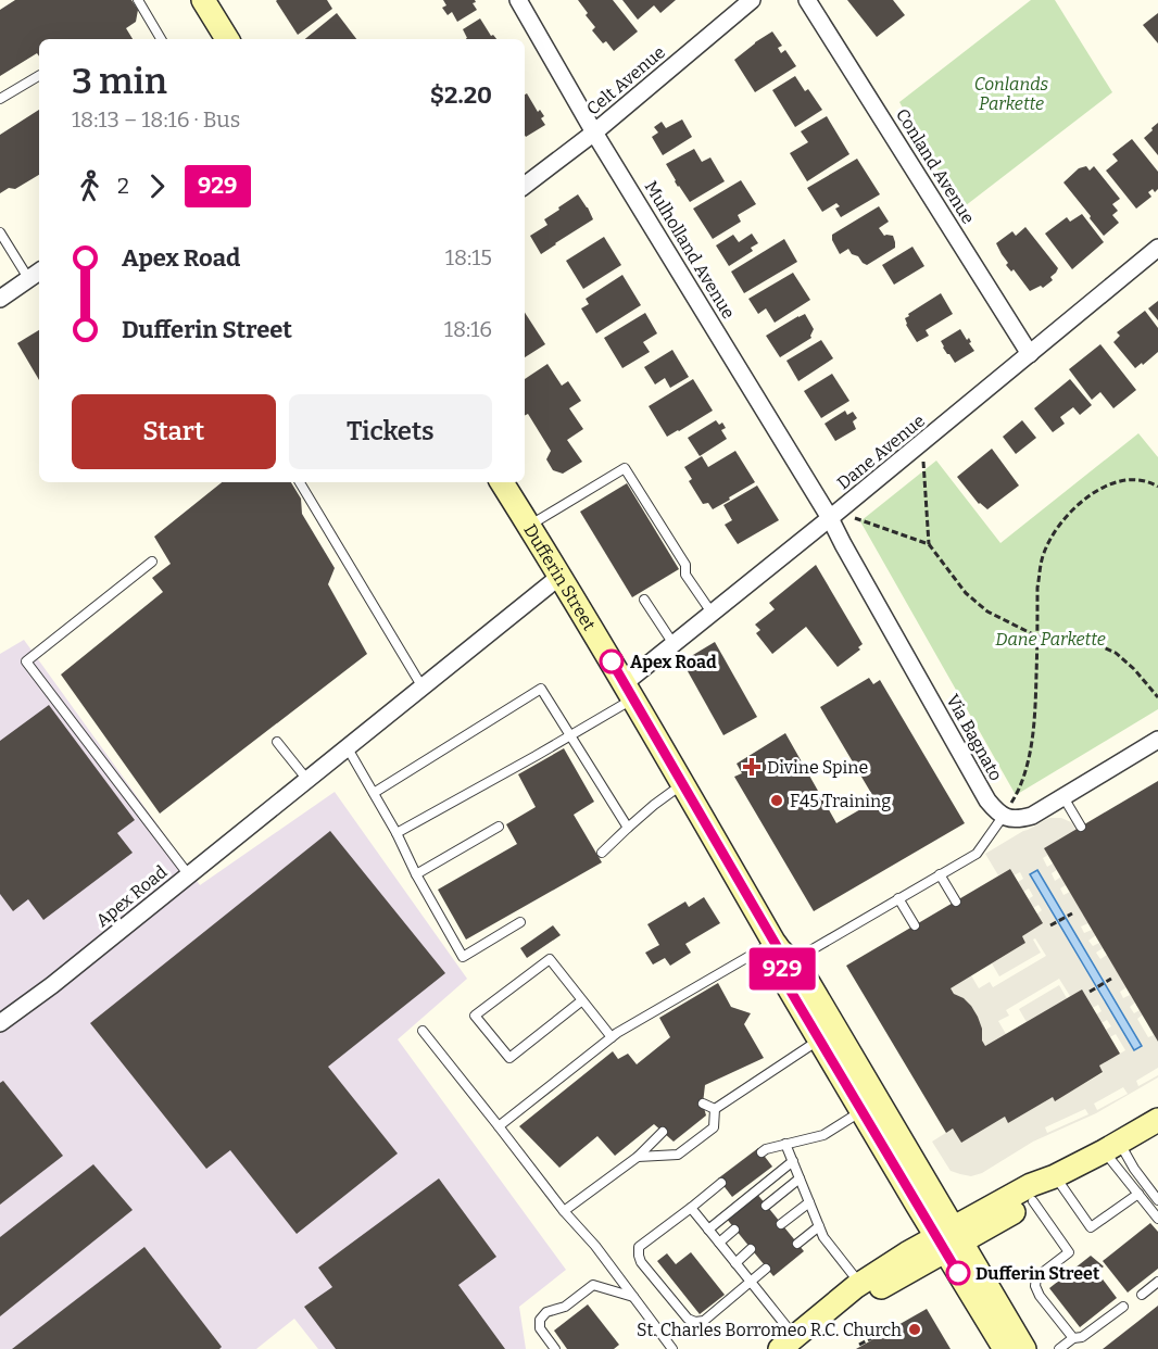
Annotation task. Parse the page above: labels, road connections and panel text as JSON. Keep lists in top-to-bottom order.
{
  "streets": {
    "main road": ["Dufferin Street"],
    "street": [
      "Celt Avenue",
      "Conland Avenue",
      "Mulholland Avenue",
      "Dane Avenue",
      "Via Bagnato",
      "Apex Road"
    ]
  },
  "crossings": [
    ["Celt Avenue", "Mulholland Avenue"],
    ["Conland Avenue", "Dane Avenue"],
    ["Mulholland Avenue", "Dane Avenue"],
    ["Mulholland Avenue", "Via Bagnato"],
    ["Dane Avenue", "Dufferin Street"],
    ["Dane Avenue", "Via Bagnato"],
    ["Dufferin Street", "Apex Road"]
  ],
  "parks": ["Conlands Parkette", "Dane Parkette"],
  "places": {
    "other": [
      "Apex Road",
      "F45 Training",
      "Dufferin Street",
      "St. Charles Borromeo R.C. Church"
    ],
    "health": ["Divine Spine"]
  },
  "lines": ["bus line 929"],
  "page": {
    "on_map": "929",
    "heading": ["3 min", "18:13 – 18:16 · Bus", "$2.20"],
    "legs": ["2", "929"],
    "list": [
      {
        "name": "Apex Road",
        "value": "18:15"
      },
      {
        "name": "Dufferin Street",
        "value": "18:16"
      }
    ],
    "buttons": ["Start", "Tickets"]
  }
}
